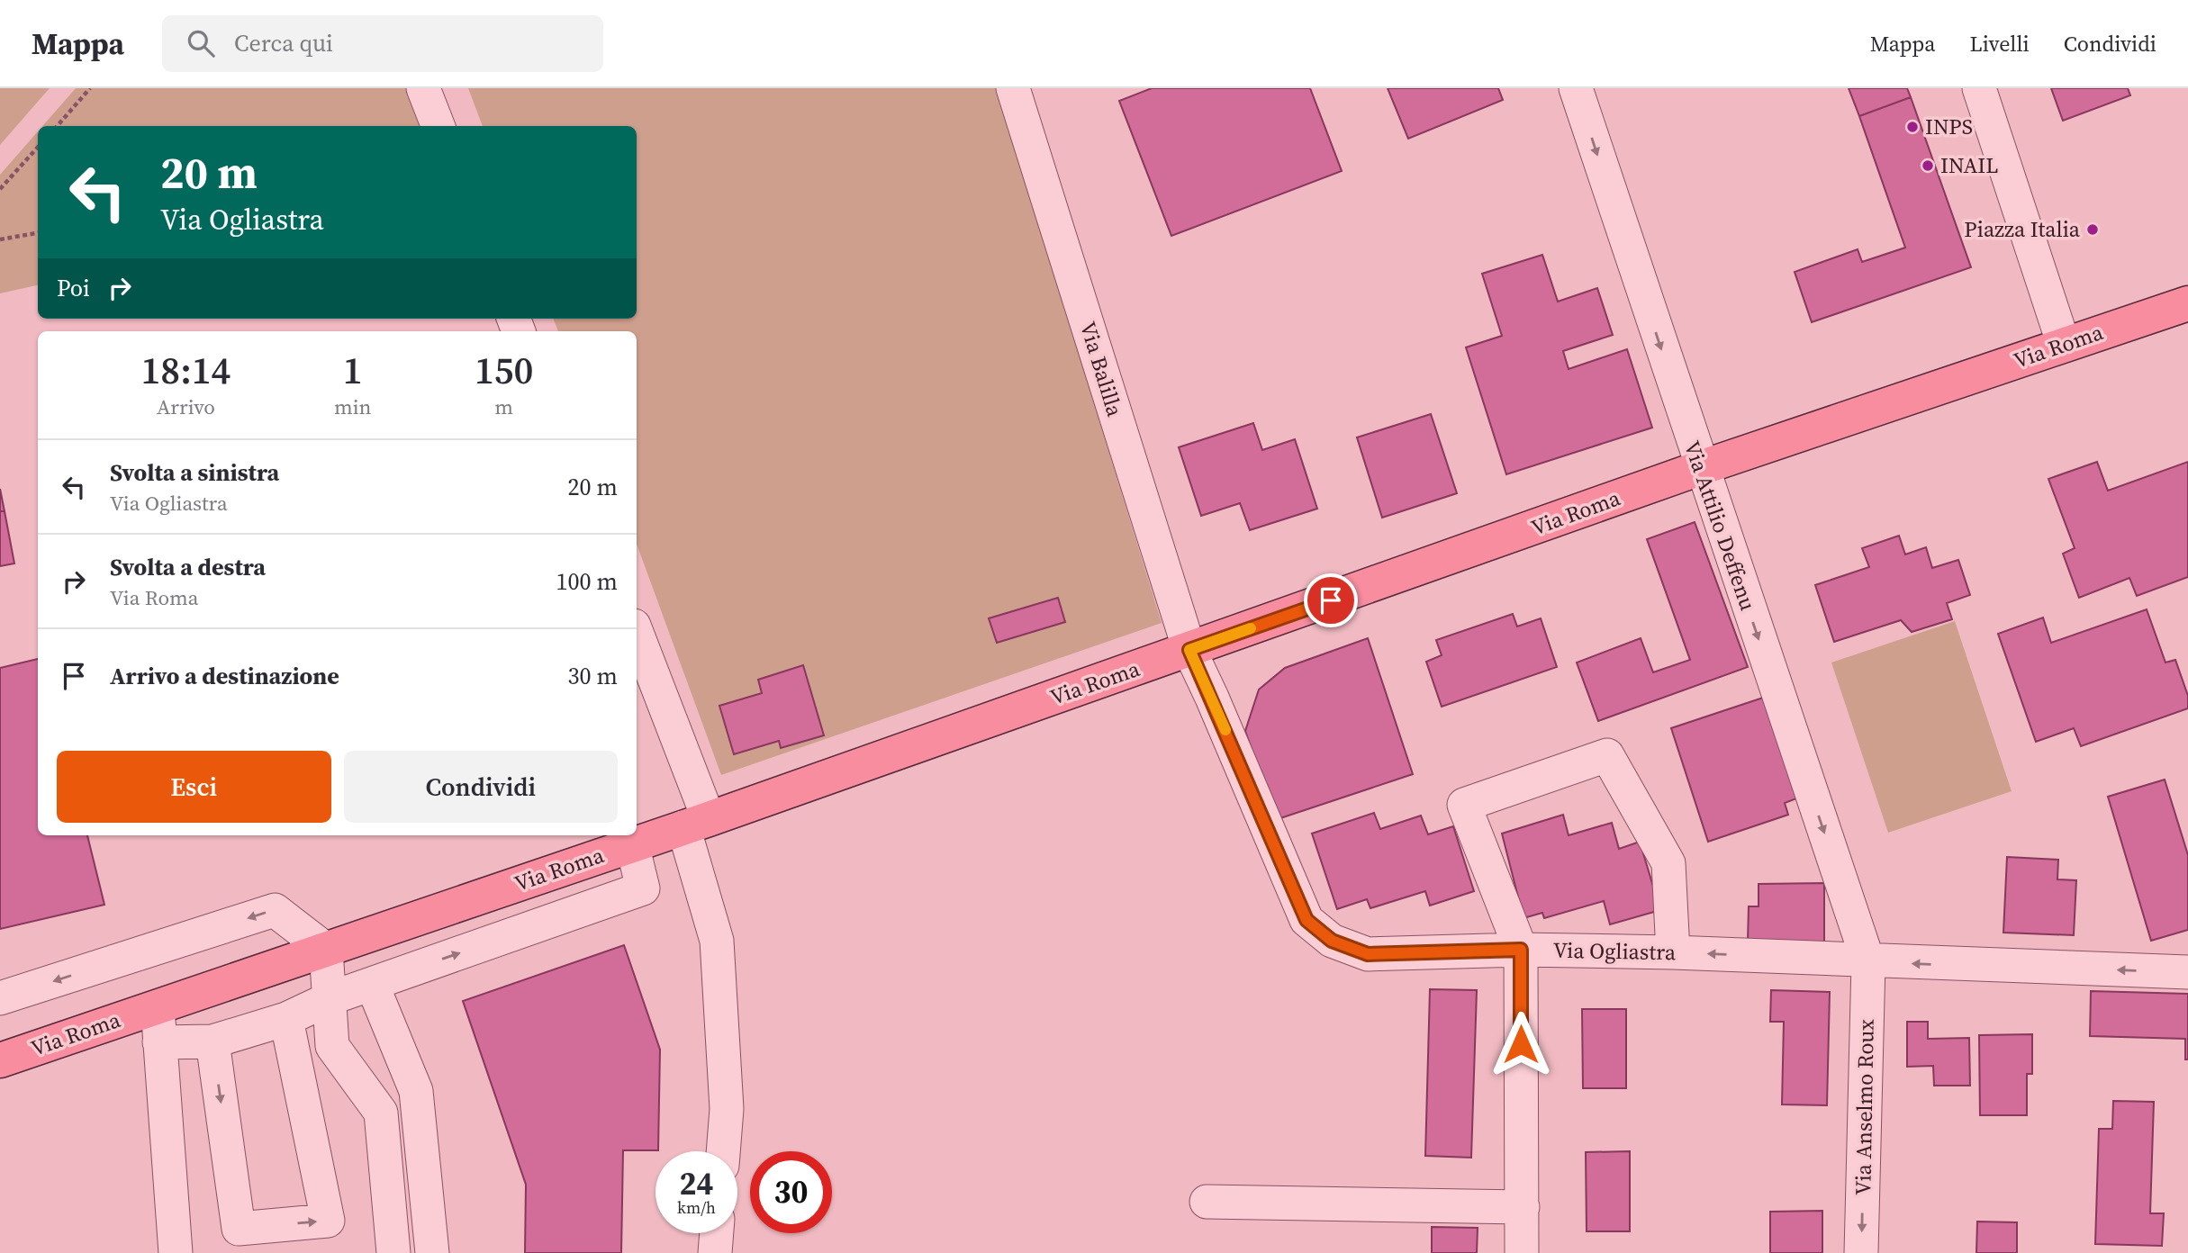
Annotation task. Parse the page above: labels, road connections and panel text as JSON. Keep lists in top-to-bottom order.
{
  "streets": {
    "main road": ["Via Roma"],
    "street": [
      "Via Balilla",
      "Via Attilio Deffenu",
      "Via Ogliastra",
      "Via Anselmo Roux"
    ]
  },
  "crossings": [
    ["Via Roma", "Via Balilla"],
    ["Via Roma", "Via Attilio Deffenu"],
    ["Via Roma", "Via Ogliastra"],
    ["Via Balilla", "Via Ogliastra"],
    ["Via Attilio Deffenu", "Via Ogliastra"],
    ["Via Attilio Deffenu", "Via Anselmo Roux"],
    ["Via Ogliastra", "Via Anselmo Roux"]
  ],
  "one_way": ["Via Attilio Deffenu", "Via Ogliastra", "Via Anselmo Roux"],
  "places": ["INPS", "INAIL", "Piazza Italia"],
  "page": {
    "header": "Mappa",
    "search": "Cerca qui",
    "nav": ["Mappa", "Livelli", "Condividi"],
    "turn": ["20 m", "Via Ogliastra"],
    "then": "Poi",
    "eta": [
      "18:14",
      "Arrivo",
      "1",
      "min",
      "150",
      "m"
    ],
    "list": [
      {
        "name": "Svolta a sinistra",
        "note": "Via Ogliastra",
        "value": "20 m"
      },
      {
        "name": "Svolta a destra",
        "note": "Via Roma",
        "value": "100 m"
      },
      {
        "name": "Arrivo a destinazione",
        "value": "30 m"
      }
    ],
    "buttons": ["Esci", "Condividi"],
    "speed": "24 km/h",
    "limit": "30"
  }
}
